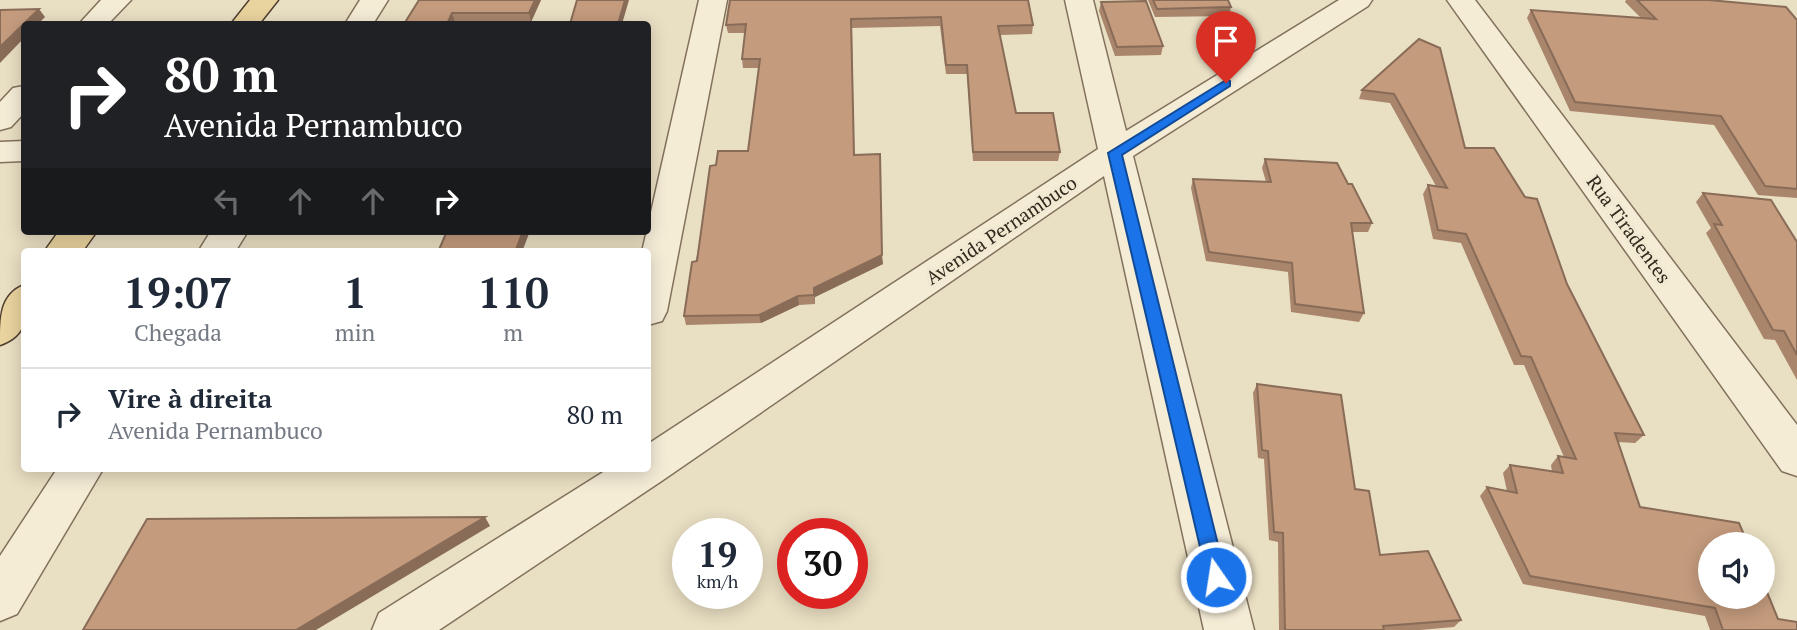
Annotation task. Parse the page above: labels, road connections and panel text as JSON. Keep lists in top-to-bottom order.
{
  "streets": {
    "street": ["Rua Tiradentes", "Avenida Pernambuco"]
  },
  "page": {
    "turn": ["80 m", "Avenida Pernambuco"],
    "eta": [
      "19:07",
      "Chegada",
      "1",
      "min",
      "110",
      "m"
    ],
    "list": [
      {
        "name": "Vire à direita",
        "note": "Avenida Pernambuco",
        "value": "80 m"
      }
    ],
    "speed": "19 km/h",
    "limit": "30"
  }
}
